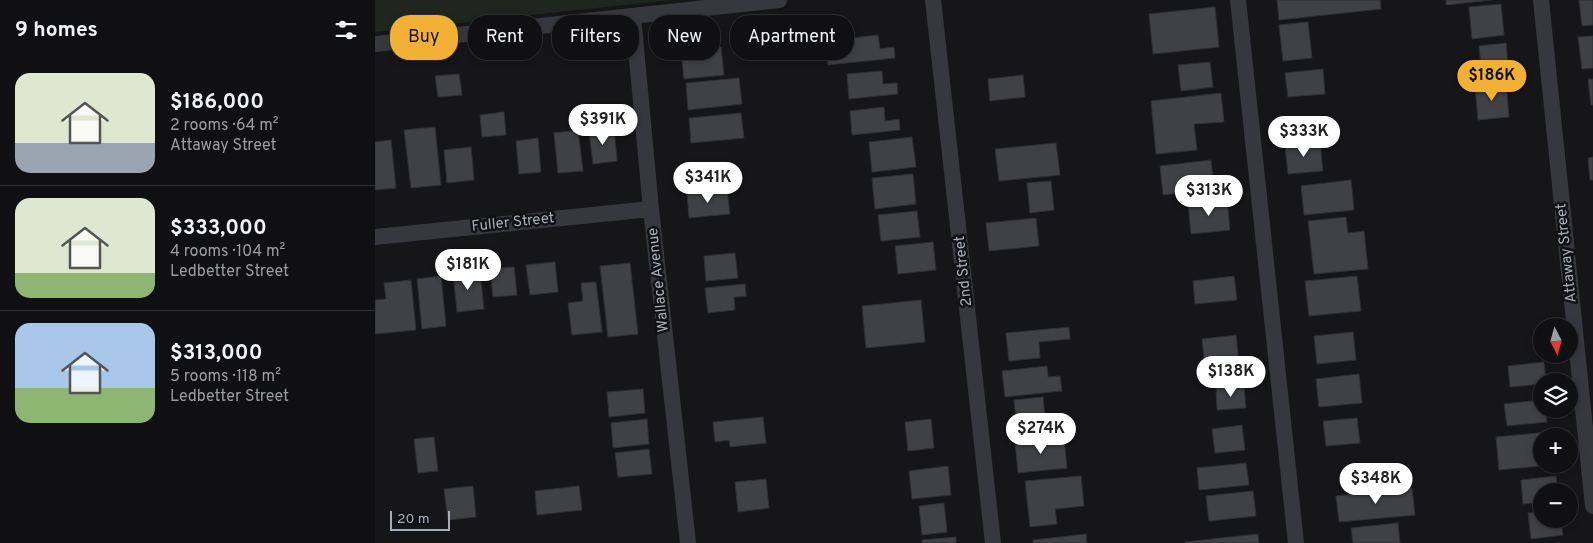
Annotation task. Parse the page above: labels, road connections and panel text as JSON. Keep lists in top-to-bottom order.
{
  "streets": {
    "street": [
      "Fuller Street",
      "Attaway Street",
      "2nd Street",
      "Wallace Avenue"
    ]
  },
  "crossings": [
    ["Fuller Street", "Wallace Avenue"]
  ],
  "scale_bar": "20 m",
  "north": "bottom",
  "page": {
    "heading": "9 homes",
    "chip": [
      "Buy",
      "Rent",
      "Filters",
      "New",
      "Apartment"
    ],
    "list": [
      {
        "name": "$186,000",
        "note": "2 rooms · 64 m² · Attaway Street"
      },
      {
        "name": "$333,000",
        "note": "4 rooms · 104 m² · Ledbetter Street"
      },
      {
        "name": "$313,000",
        "note": "5 rooms · 118 m² · Ledbetter Street"
      }
    ],
    "price": [
      "$186K",
      "$391K",
      "$333K",
      "$341K",
      "$313K",
      "$181K",
      "$138K",
      "$274K",
      "$348K"
    ],
    "map_buttons": ["+", "−"],
    "scale": "20 m"
  }
}
